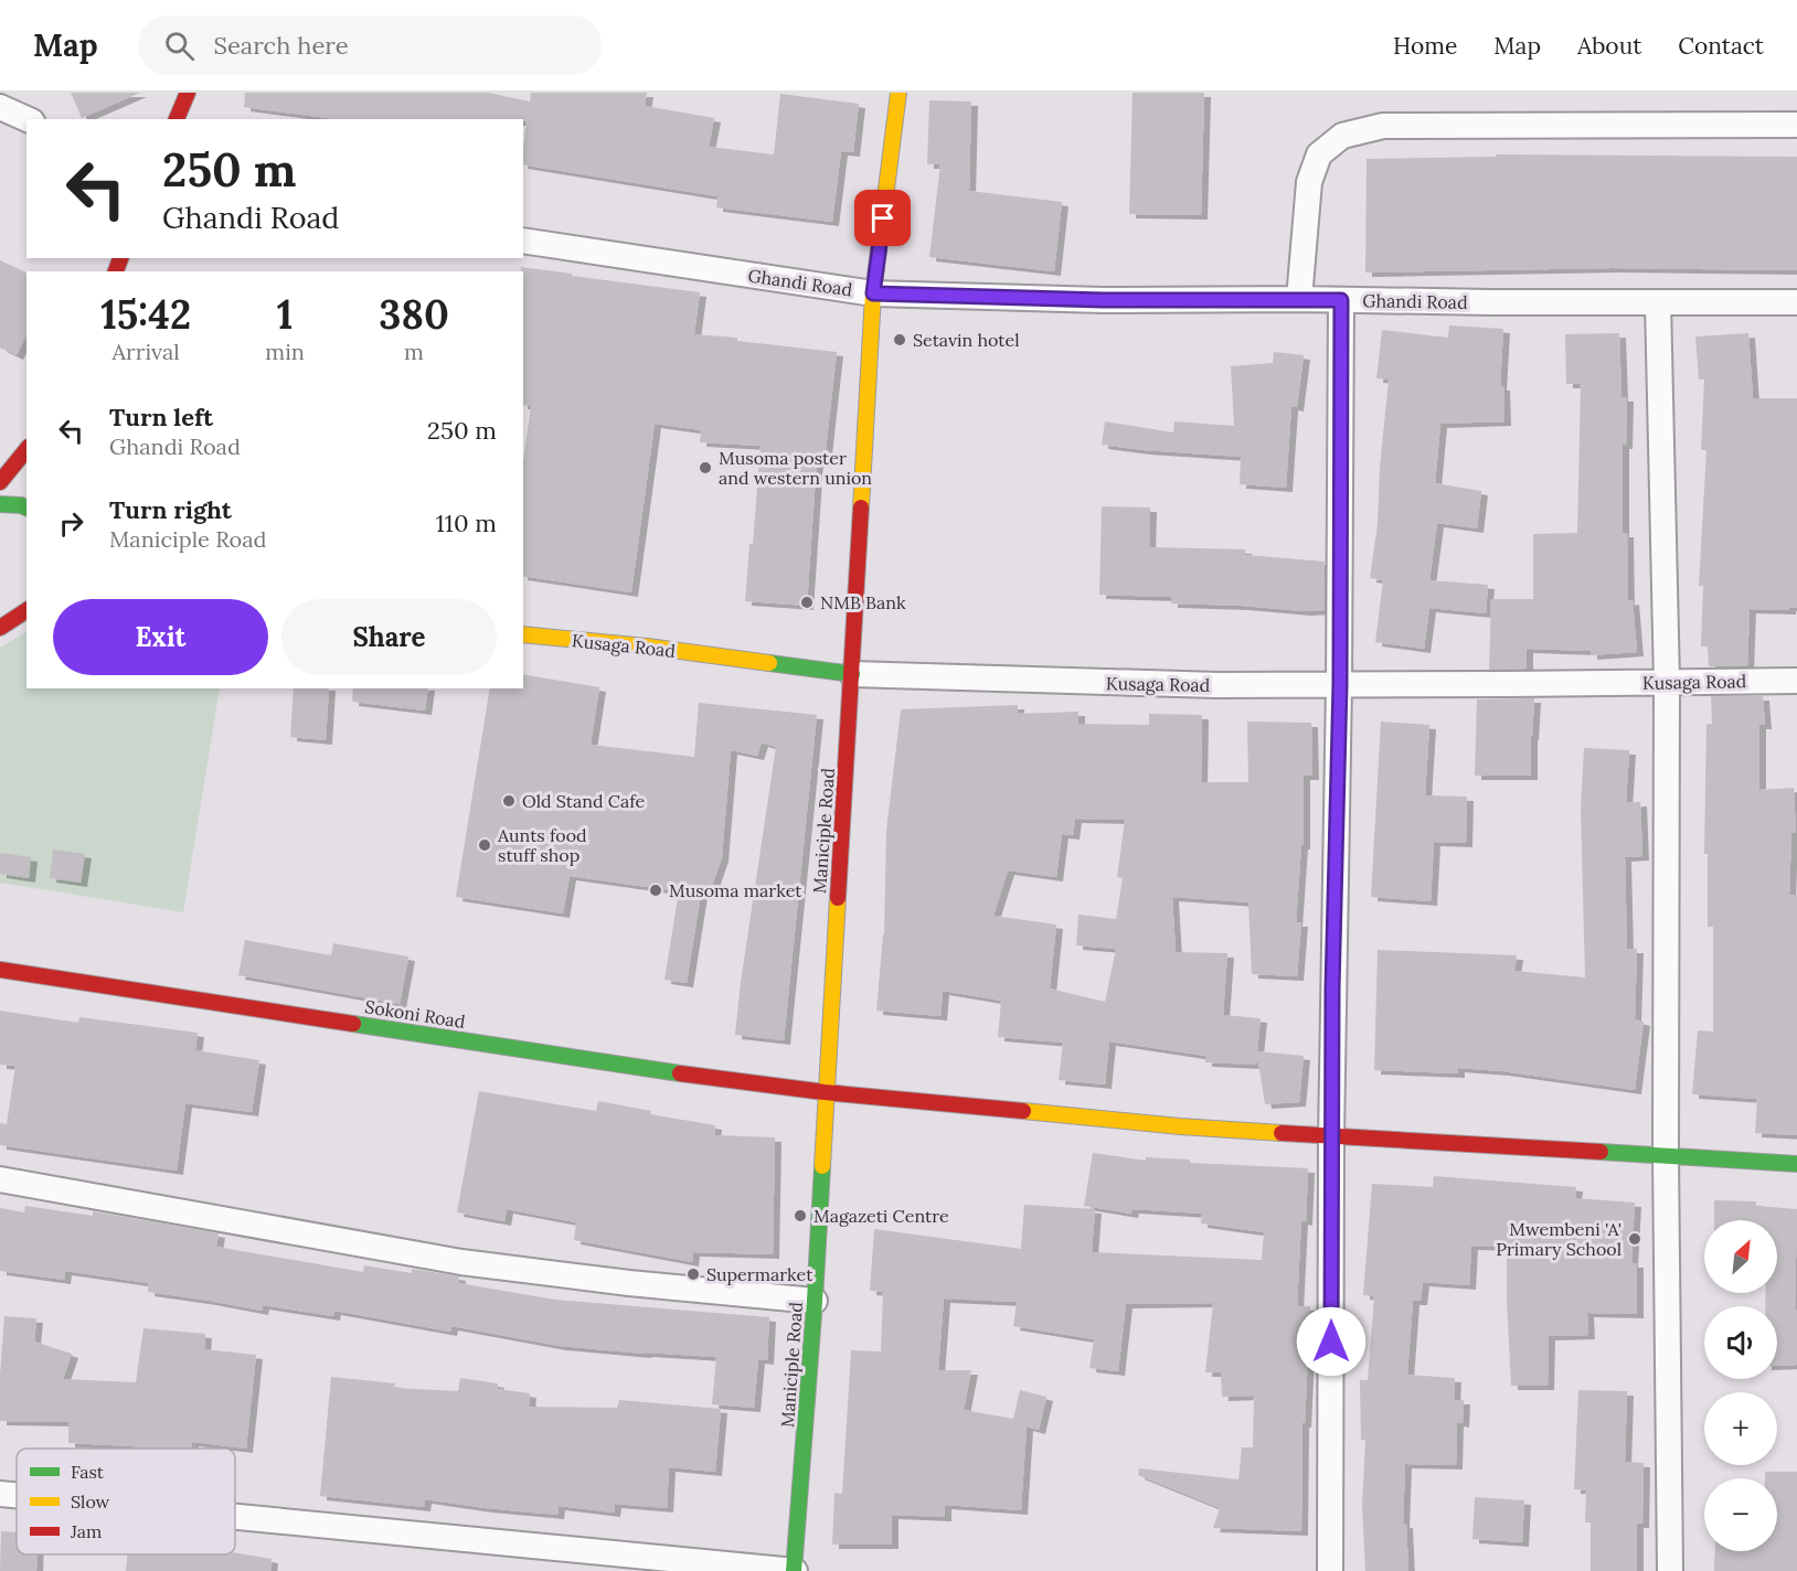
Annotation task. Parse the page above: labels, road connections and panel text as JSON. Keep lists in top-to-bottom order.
{
  "streets": {
    "street": [
      "Ghandi Road",
      "Kusaga Road",
      "Maniciple Road",
      "Sokoni Road"
    ]
  },
  "crossings": [
    ["Ghandi Road", "Maniciple Road"],
    ["Kusaga Road", "Maniciple Road"],
    ["Maniciple Road", "Sokoni Road"]
  ],
  "places": [
    "Setavin hotel",
    "Musoma poster and western union",
    "NMB Bank",
    "Old Stand Cafe",
    "Aunts food stuff shop",
    "Musoma market",
    "Magazeti Centre",
    "Mwembeni 'A' Primary School",
    "Supermarket"
  ],
  "legend": ["Fast", "Slow", "Jam"],
  "north": "top right",
  "page": {
    "header": "Map",
    "search": "Search here",
    "nav": [
      "Home",
      "Map",
      "About",
      "Contact"
    ],
    "turn": ["250 m", "Ghandi Road"],
    "eta": [
      "15:42",
      "Arrival",
      "1",
      "min",
      "380",
      "m"
    ],
    "list": [
      {
        "name": "Turn left",
        "note": "Ghandi Road",
        "value": "250 m"
      },
      {
        "name": "Turn right",
        "note": "Maniciple Road",
        "value": "110 m"
      }
    ],
    "buttons": ["Exit", "Share"],
    "map_buttons": ["+", "−"]
  }
}
